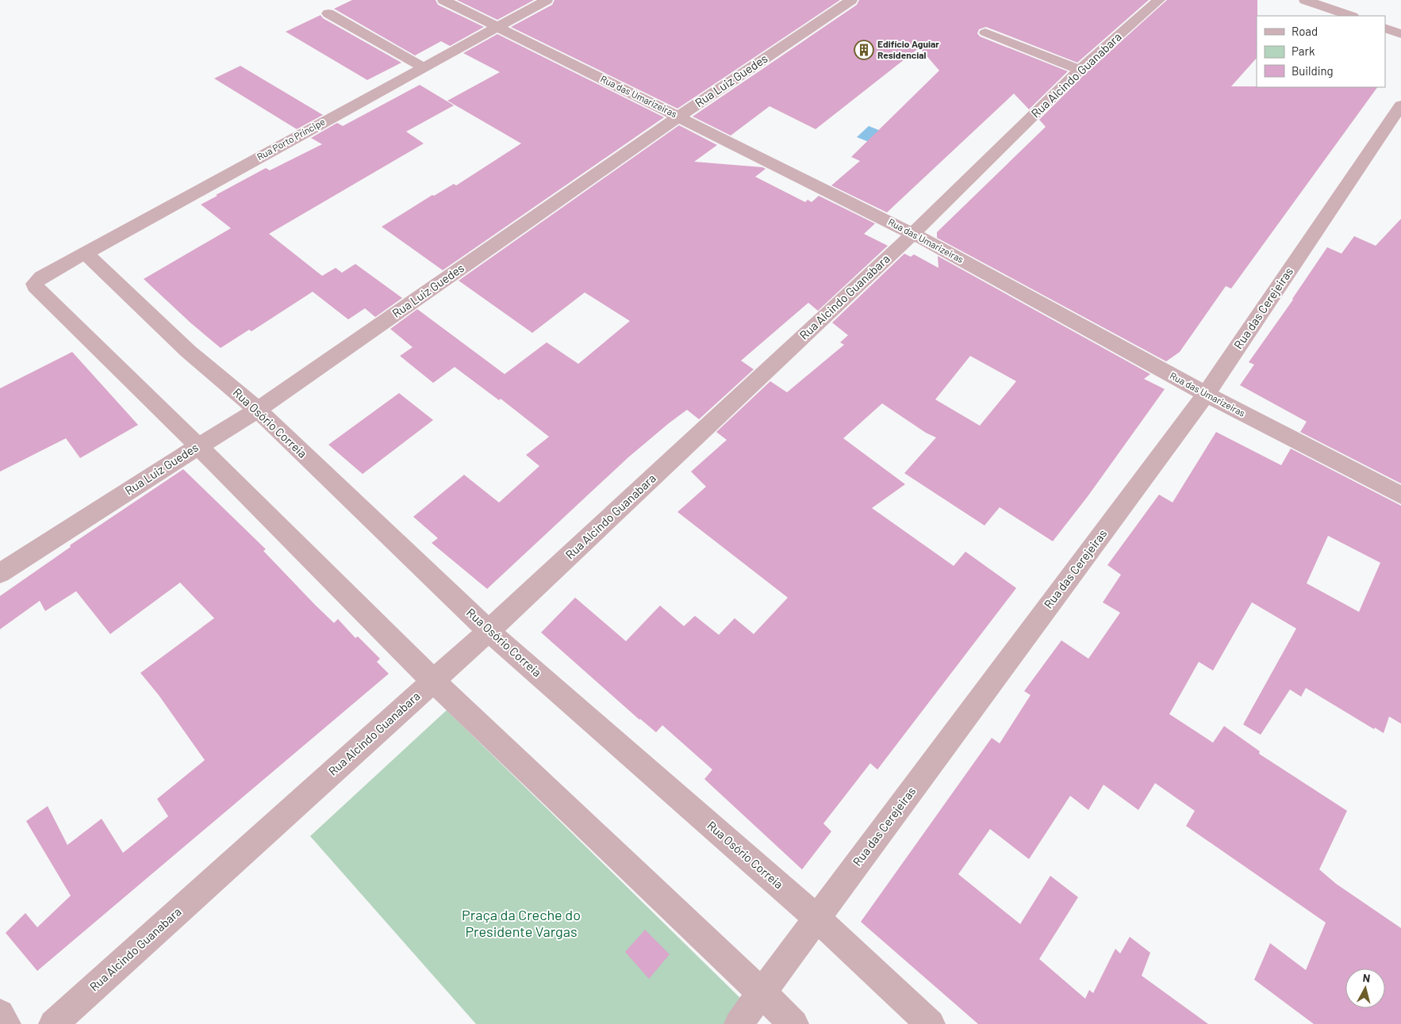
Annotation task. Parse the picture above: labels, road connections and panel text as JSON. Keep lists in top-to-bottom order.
{
  "streets": {
    "street": [
      "Rua Alcindo Guanabara",
      "Rua Luiz Guedes",
      "Rua das Umarizeiras",
      "Rua Porto Príncipe",
      "Rua das Cerejeiras",
      "Rua Osório Correia"
    ]
  },
  "crossings": [
    ["Rua Alcindo Guanabara", "Rua das Umarizeiras"],
    ["Rua Alcindo Guanabara", "Rua Osório Correia"],
    ["Rua Luiz Guedes", "Rua das Umarizeiras"],
    ["Rua Luiz Guedes", "Rua Porto Príncipe"],
    ["Rua Luiz Guedes", "Rua Osório Correia"],
    ["Rua das Umarizeiras", "Rua Porto Príncipe"],
    ["Rua das Umarizeiras", "Rua das Cerejeiras"],
    ["Rua Porto Príncipe", "Rua Osório Correia"],
    ["Rua das Cerejeiras", "Rua Osório Correia"]
  ],
  "parks": ["Praça da Creche do Presidente Vargas"],
  "places": {
    "building": ["Edifício Aguiar Residencial"]
  },
  "legend": ["Road", "Park", "Building"],
  "north": "top"
}
